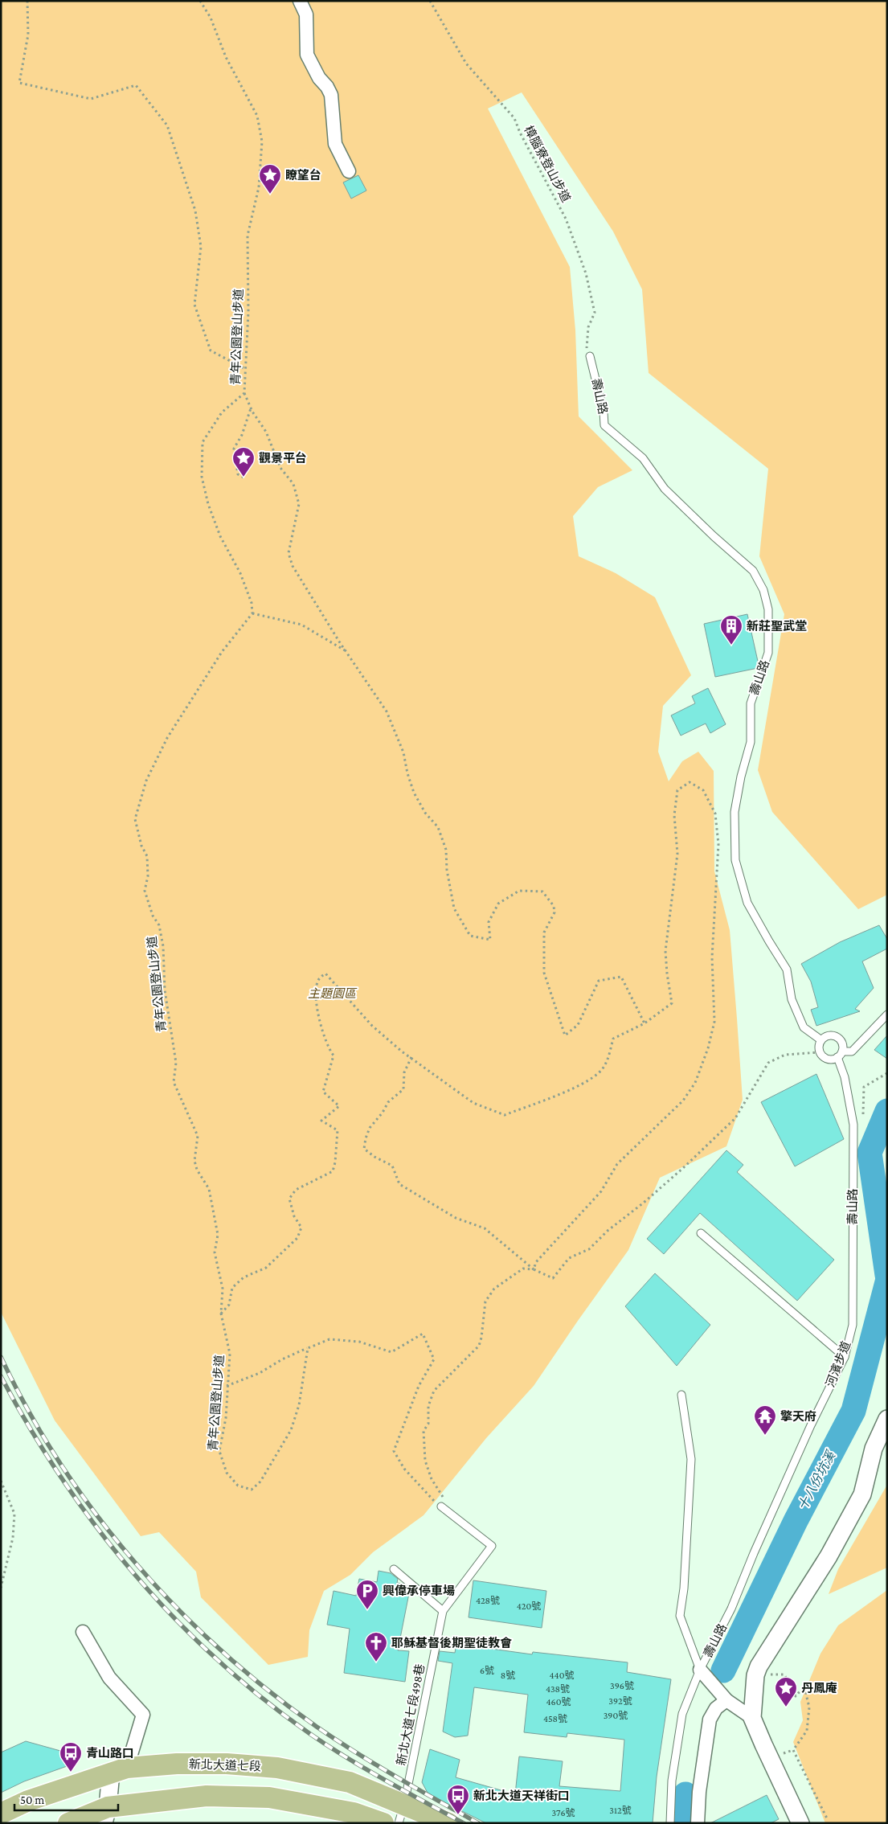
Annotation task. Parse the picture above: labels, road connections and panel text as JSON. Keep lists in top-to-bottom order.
{
  "streets": {
    "main road": ["新北大道七段"],
    "lane": ["壽山路", "新北大道七段498巷"],
    "path": ["樟腦寮登山步道", "青年公園登山步道"]
  },
  "crossings": [
    ["樟腦寮登山步道", "壽山路"],
    ["新北大道七段498巷", "新北大道七段"]
  ],
  "water": ["十八份坑溪"],
  "parks": ["主題園區"],
  "places": {
    "place": ["瞭望台", "觀景平台", "丹鳳庵"],
    "building": ["新莊聖武堂"],
    "temple": ["擎天府"],
    "parking": ["興偉承停車場"],
    "church": ["耶穌基督後期聖徒教會"],
    "bus stop": ["青山路口", "新北大道天祥街口"]
  },
  "house_numbers": [
    "428號",
    "420號",
    "6號",
    "8號",
    "440號",
    "396號",
    "438號",
    "392號",
    "460號",
    "390號",
    "458號",
    "312號",
    "376號"
  ],
  "scale_bar": "50 m"
}
